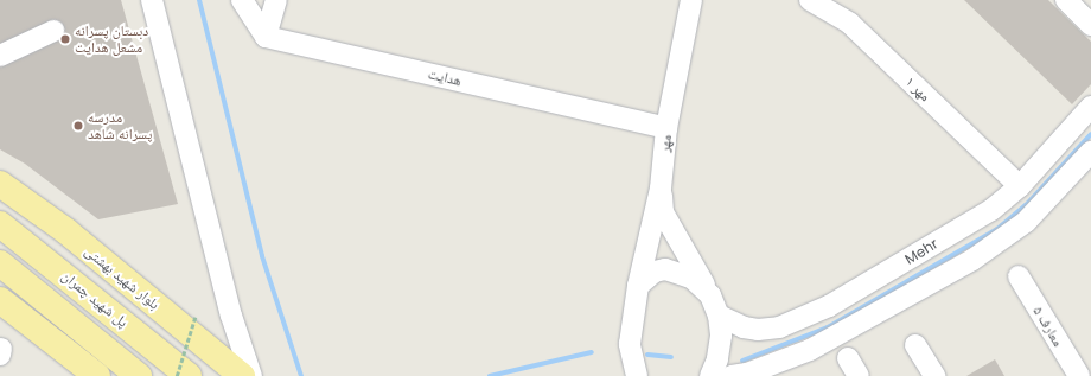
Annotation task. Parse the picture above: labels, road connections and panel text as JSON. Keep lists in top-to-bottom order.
{
  "streets": {
    "main road": ["بلوار شهید بهشتی", "پل شهید چمران"],
    "street": [
      "هدایت",
      "مهر ۱",
      "مهر",
      "Mehr",
      "معارف ۵"
    ]
  },
  "crossings": [
    ["هدایت", "مهر"],
    ["مهر ۱", "Mehr"]
  ],
  "places": ["دبستان پسرانه مشعل هدایت", "مدرسه پسرانه شاهد"]
}
